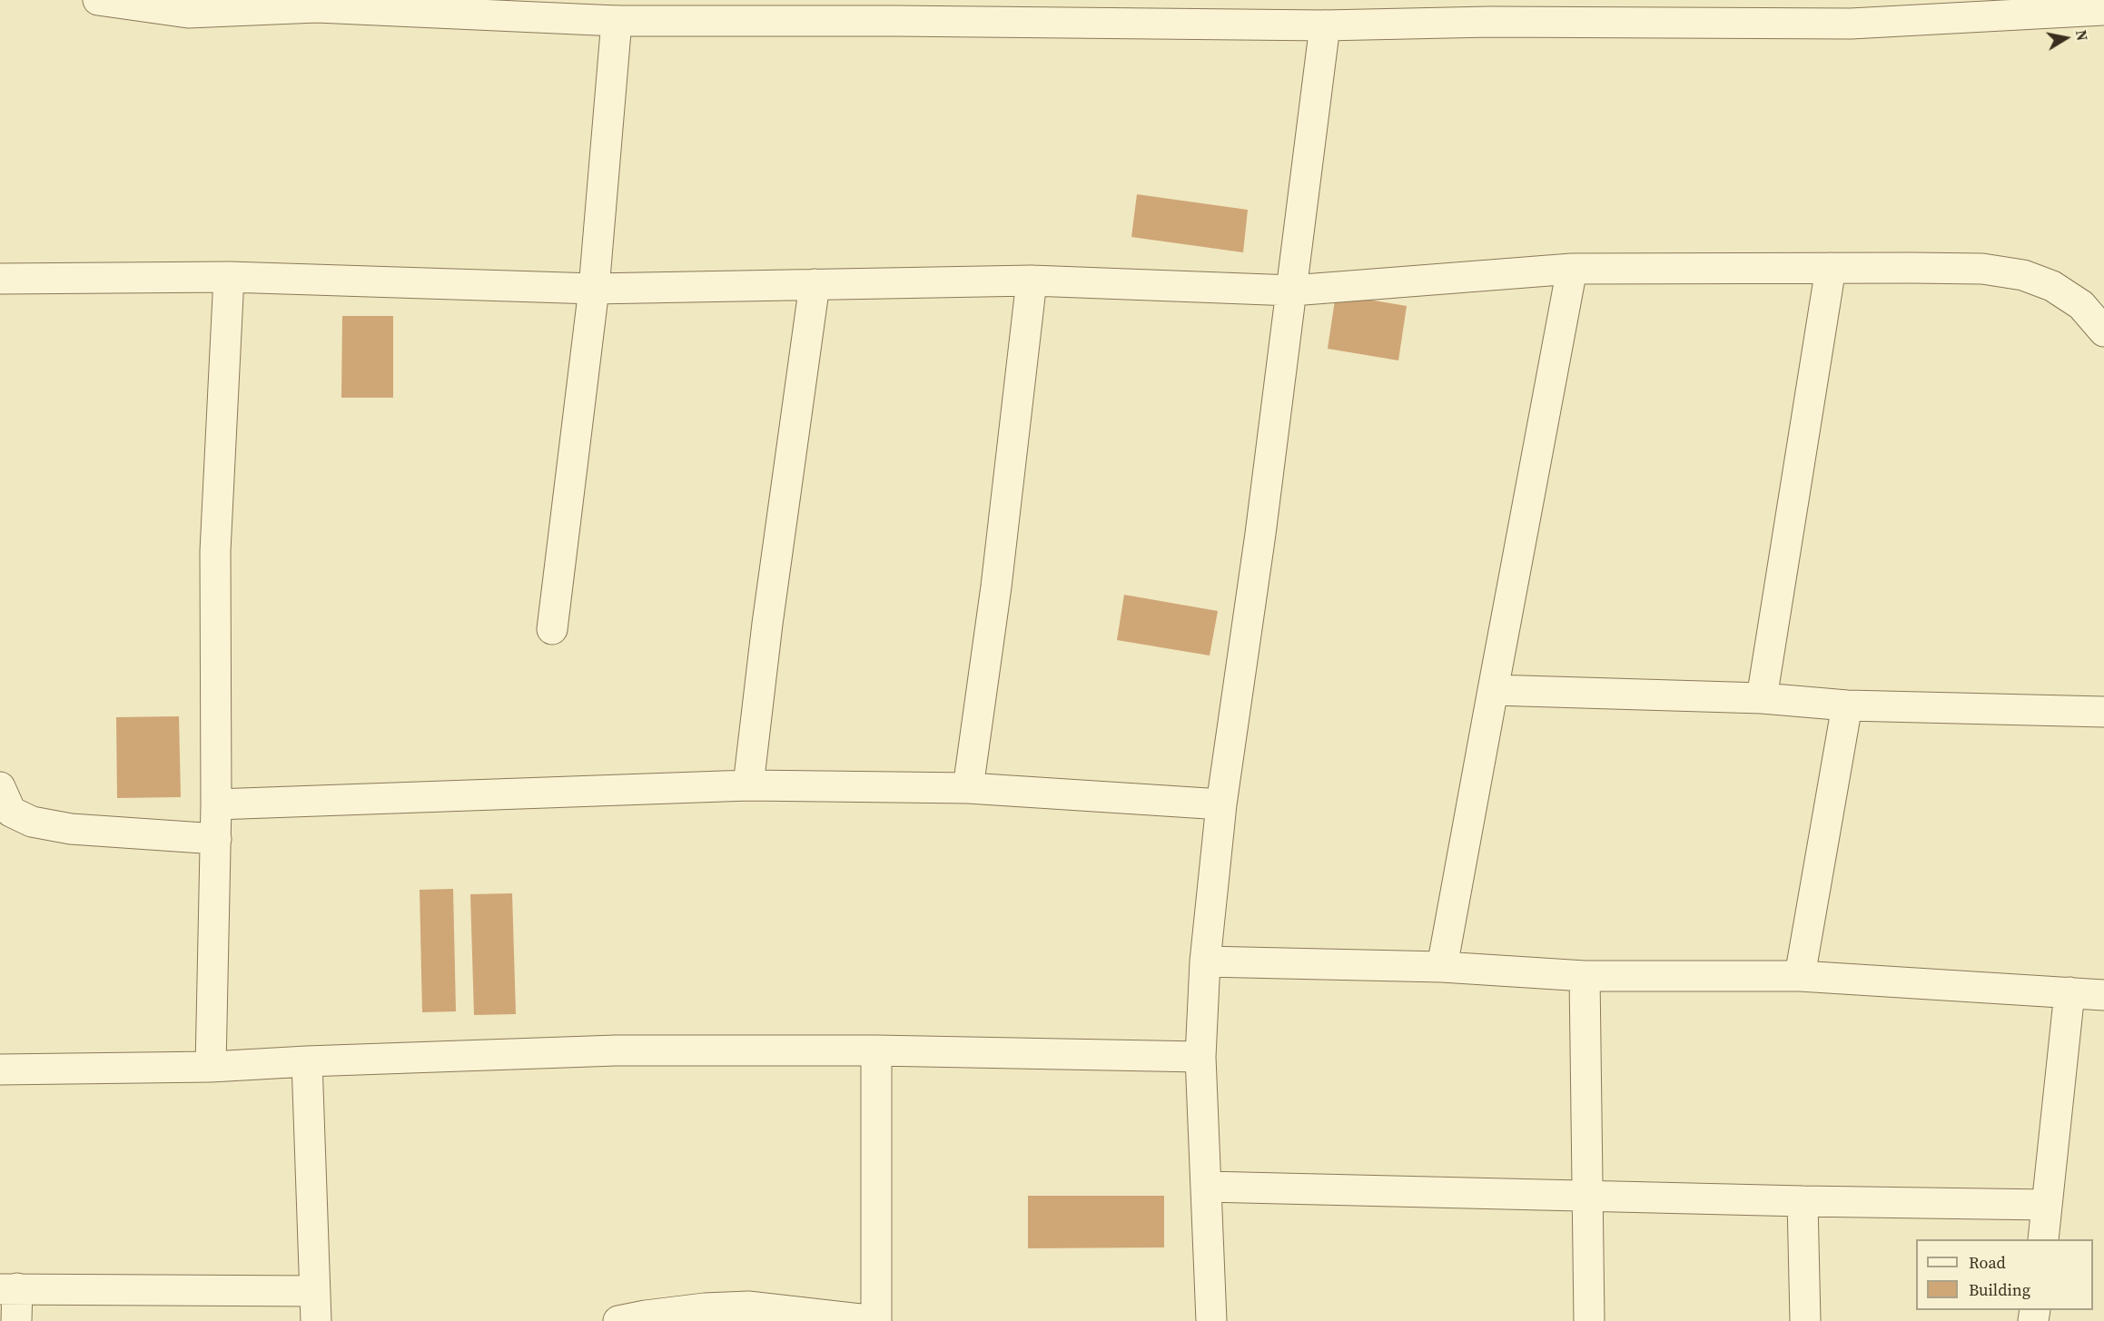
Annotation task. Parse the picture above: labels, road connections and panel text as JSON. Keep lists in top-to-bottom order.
{
  "legend": ["Road", "Building"],
  "north": "right"
}
